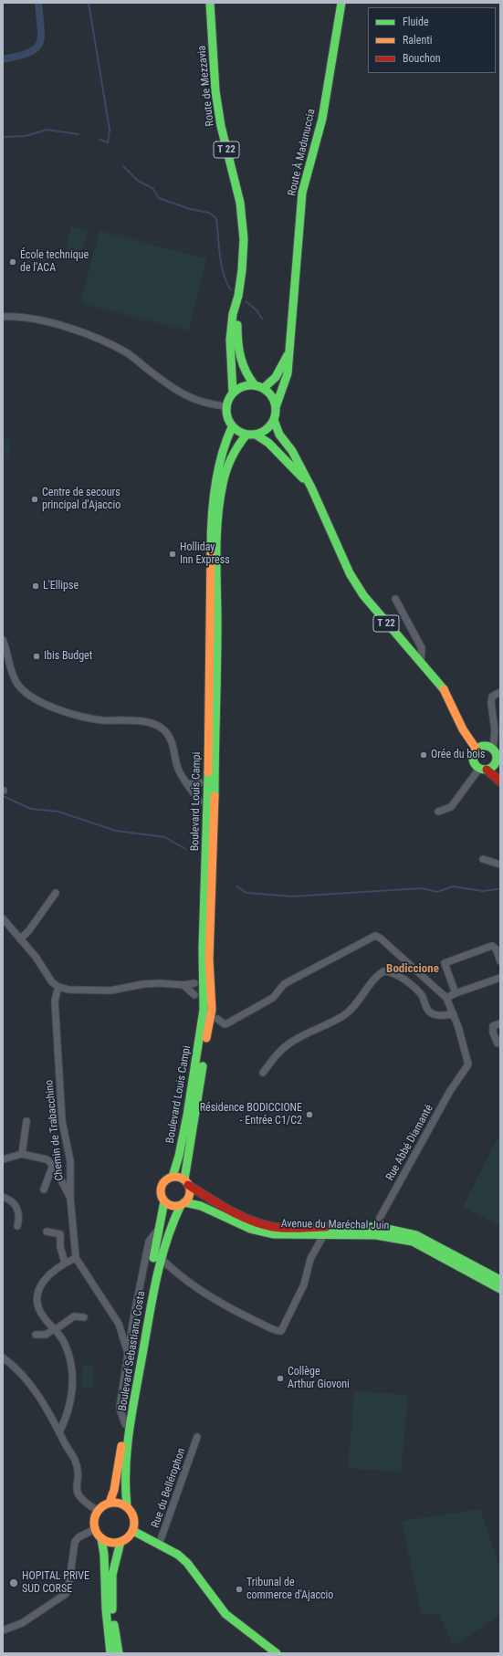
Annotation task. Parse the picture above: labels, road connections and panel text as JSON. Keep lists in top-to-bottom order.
{
  "streets": {
    "main road": [
      "Route de Mezzavia",
      "T 22",
      "Route À Madunuccia",
      "Boulevard Louis Campi",
      "Avenue du Maréchal Juin",
      "Boulevard Sebastianu Costa"
    ],
    "street": ["Chemin de Trabacchino", "Rue Abbé Diamanté", "Rue du Bellérophon"]
  },
  "crossings": [
    ["Route de Mezzavia", "T 22"],
    ["Route de Mezzavia", "Route À Madunuccia"],
    ["Route de Mezzavia", "Boulevard Louis Campi"],
    ["T 22", "Route À Madunuccia"],
    ["T 22", "Boulevard Louis Campi"],
    ["Route À Madunuccia", "Boulevard Louis Campi"],
    ["Boulevard Louis Campi", "Avenue du Maréchal Juin"],
    ["Boulevard Louis Campi", "Boulevard Sebastianu Costa"],
    ["Rue Abbé Diamanté", "Avenue du Maréchal Juin"],
    ["Avenue du Maréchal Juin", "Boulevard Sebastianu Costa"]
  ],
  "districts": ["Bodiccione"],
  "places": [
    "École technique de l'ACA",
    "Centre de secours principal d'Ajaccio",
    "Holliday Inn Express",
    "L'Ellipse",
    "Ibis Budget",
    "Orée du bois",
    "Résidence BODICCIONE - Entrée C1/C2",
    "Collège Arthur Giovoni",
    "HOPITAL PRIVE SUD CORSE",
    "Tribunal de commerce d'Ajaccio"
  ],
  "legend": ["Fluide", "Ralenti", "Bouchon"]
}
